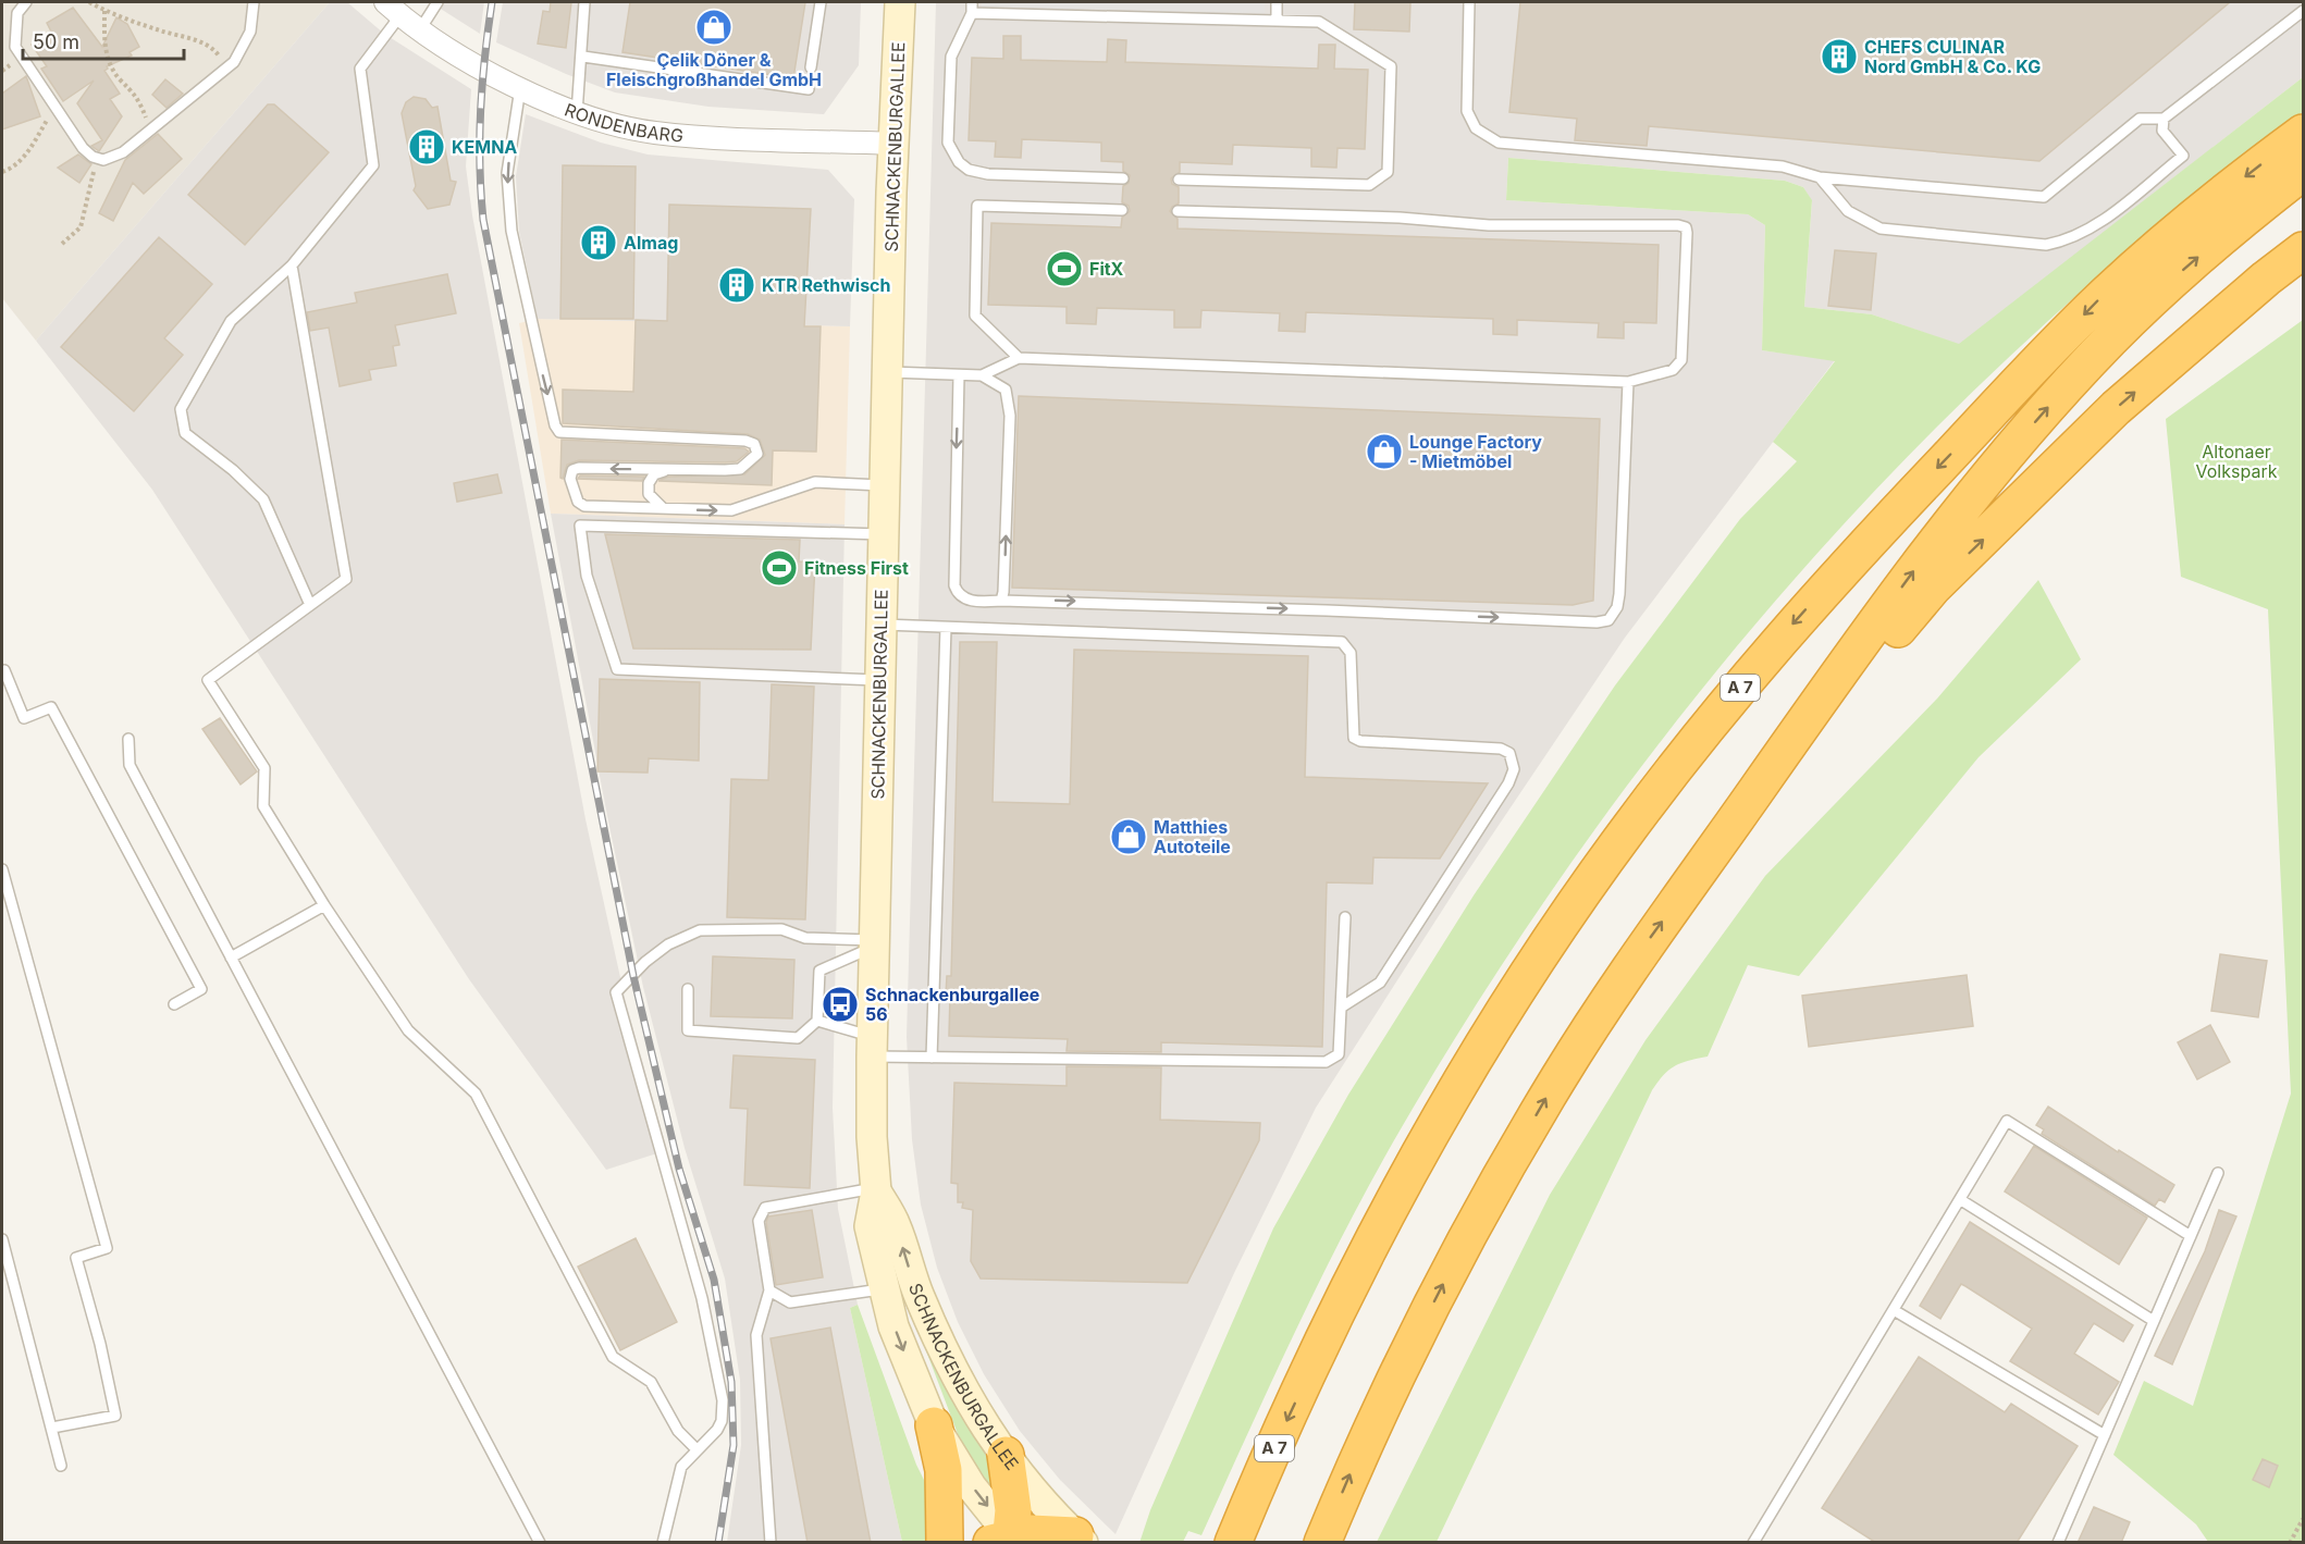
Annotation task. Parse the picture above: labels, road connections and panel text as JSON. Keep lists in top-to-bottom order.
{
  "streets": {
    "highway": ["A 7"],
    "main road": ["SCHNACKENBURGALLEE"],
    "street": ["RONDENBARG"]
  },
  "crossings": [
    ["RONDENBARG", "SCHNACKENBURGALLEE"]
  ],
  "parks": ["Altonaer Volkspark"],
  "places": {
    "shop": ["Çelik Döner & Fleischgroßhandel GmbH", "Lounge Factory - Mietmöbel", "Matthies Autoteile"],
    "building": [
      "CHEFS CULINAR Nord GmbH & Co. KG",
      "KEMNA",
      "Almag",
      "KTR Rethwisch"
    ],
    "sports": ["FitX", "Fitness First"],
    "bus stop": ["Schnackenburgallee 56"]
  },
  "scale_bar": "50 m"
}
